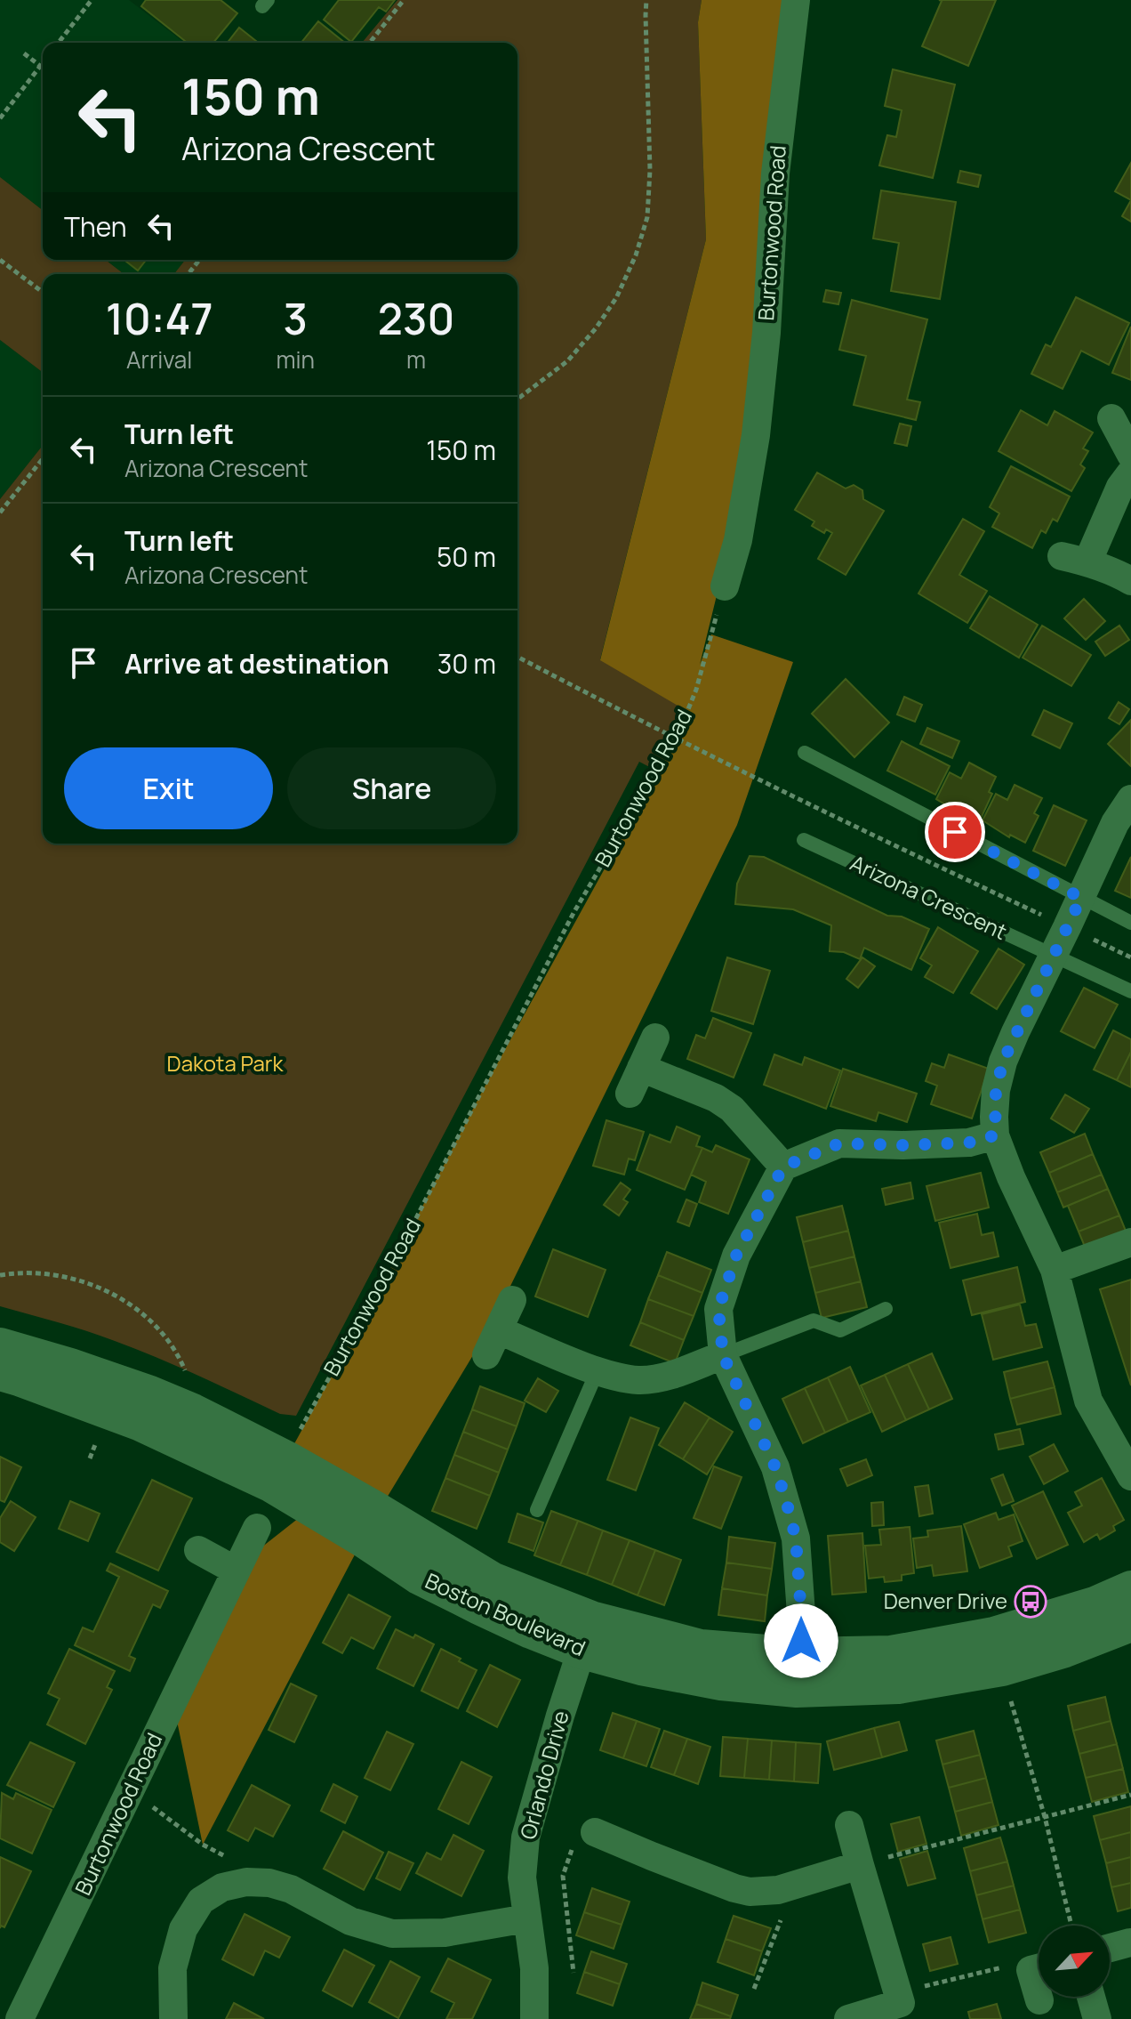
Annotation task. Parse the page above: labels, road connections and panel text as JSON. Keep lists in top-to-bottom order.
{
  "streets": {
    "street": ["Burtonwood Road", "Boston Boulevard", "Orlando Drive"],
    "lane": ["Arizona Crescent"]
  },
  "crossings": [
    ["Boston Boulevard", "Orlando Drive"]
  ],
  "parks": ["Dakota Park"],
  "places": {
    "bus stop": ["Denver Drive"]
  },
  "north": "top right",
  "page": {
    "turn": ["150 m", "Arizona Crescent"],
    "then": "Then",
    "eta": [
      "10:47",
      "Arrival",
      "3",
      "min",
      "230",
      "m"
    ],
    "list": [
      {
        "name": "Turn left",
        "note": "Arizona Crescent",
        "value": "150 m"
      },
      {
        "name": "Turn left",
        "note": "Arizona Crescent",
        "value": "50 m"
      },
      {
        "name": "Arrive at destination",
        "value": "30 m"
      }
    ],
    "buttons": ["Exit", "Share"]
  }
}
